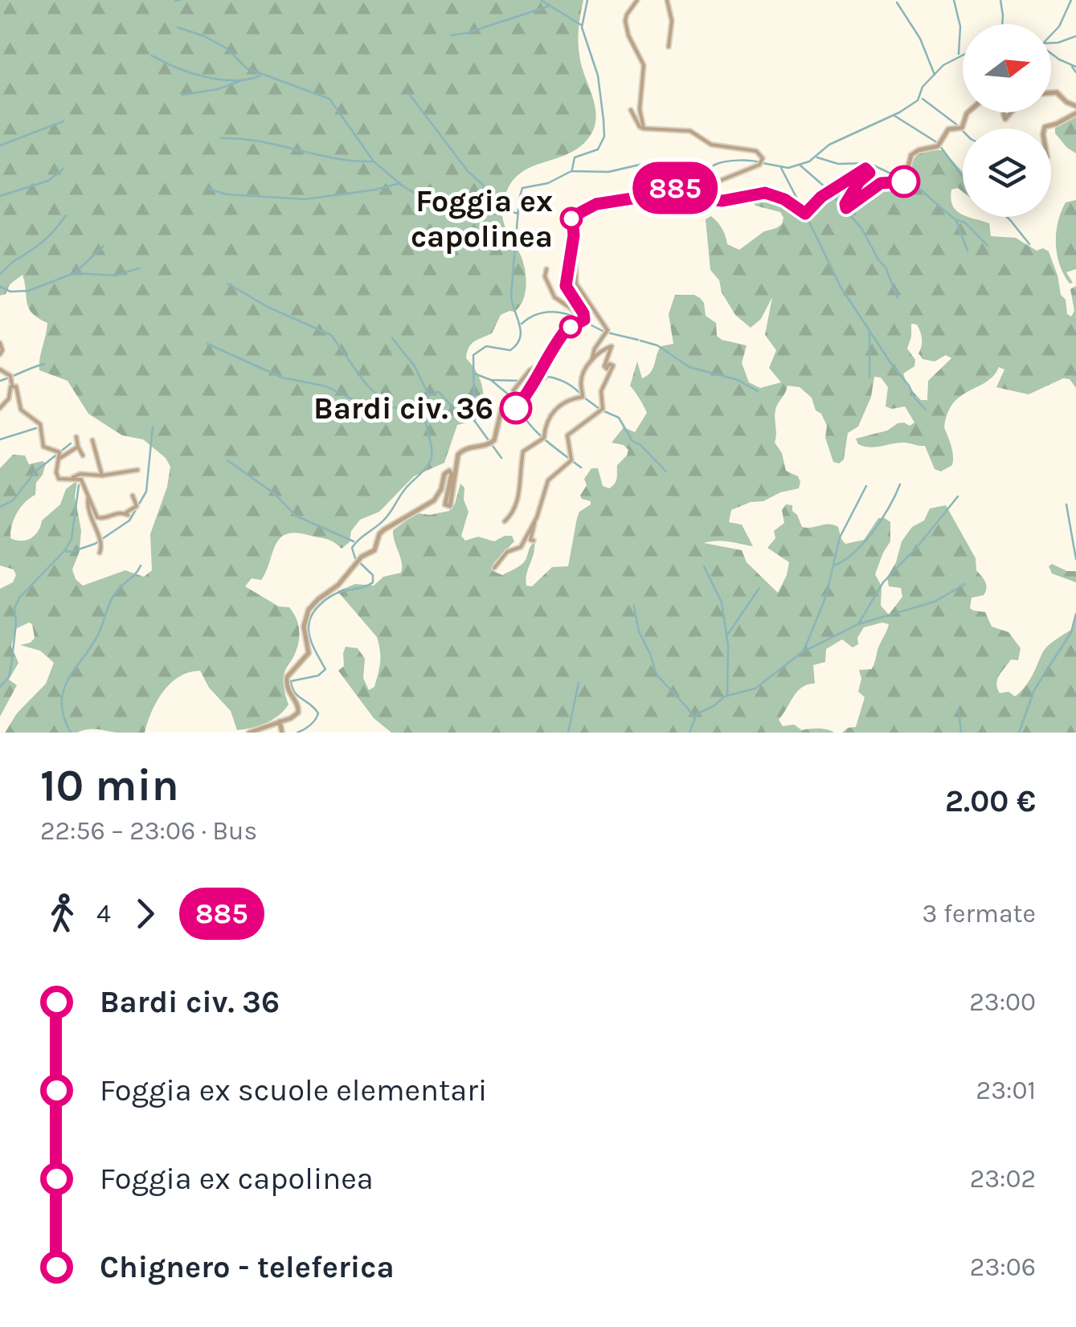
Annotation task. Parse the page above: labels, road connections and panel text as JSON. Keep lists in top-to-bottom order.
{
  "places": ["Foggia ex capolinea", "Bardi civ. 36"],
  "lines": ["bus line 885"],
  "north": "right",
  "page": {
    "on_map": "885",
    "heading": ["10 min", "22:56 – 23:06 · Bus", "2.00 €"],
    "legs": ["4", "885", "3 fermate"],
    "list": [
      {
        "name": "Bardi civ. 36",
        "value": "23:00"
      },
      {
        "name": "Foggia ex scuole elementari",
        "value": "23:01"
      },
      {
        "name": "Foggia ex capolinea",
        "value": "23:02"
      },
      {
        "name": "Chignero - teleferica",
        "value": "23:06"
      }
    ]
  }
}
